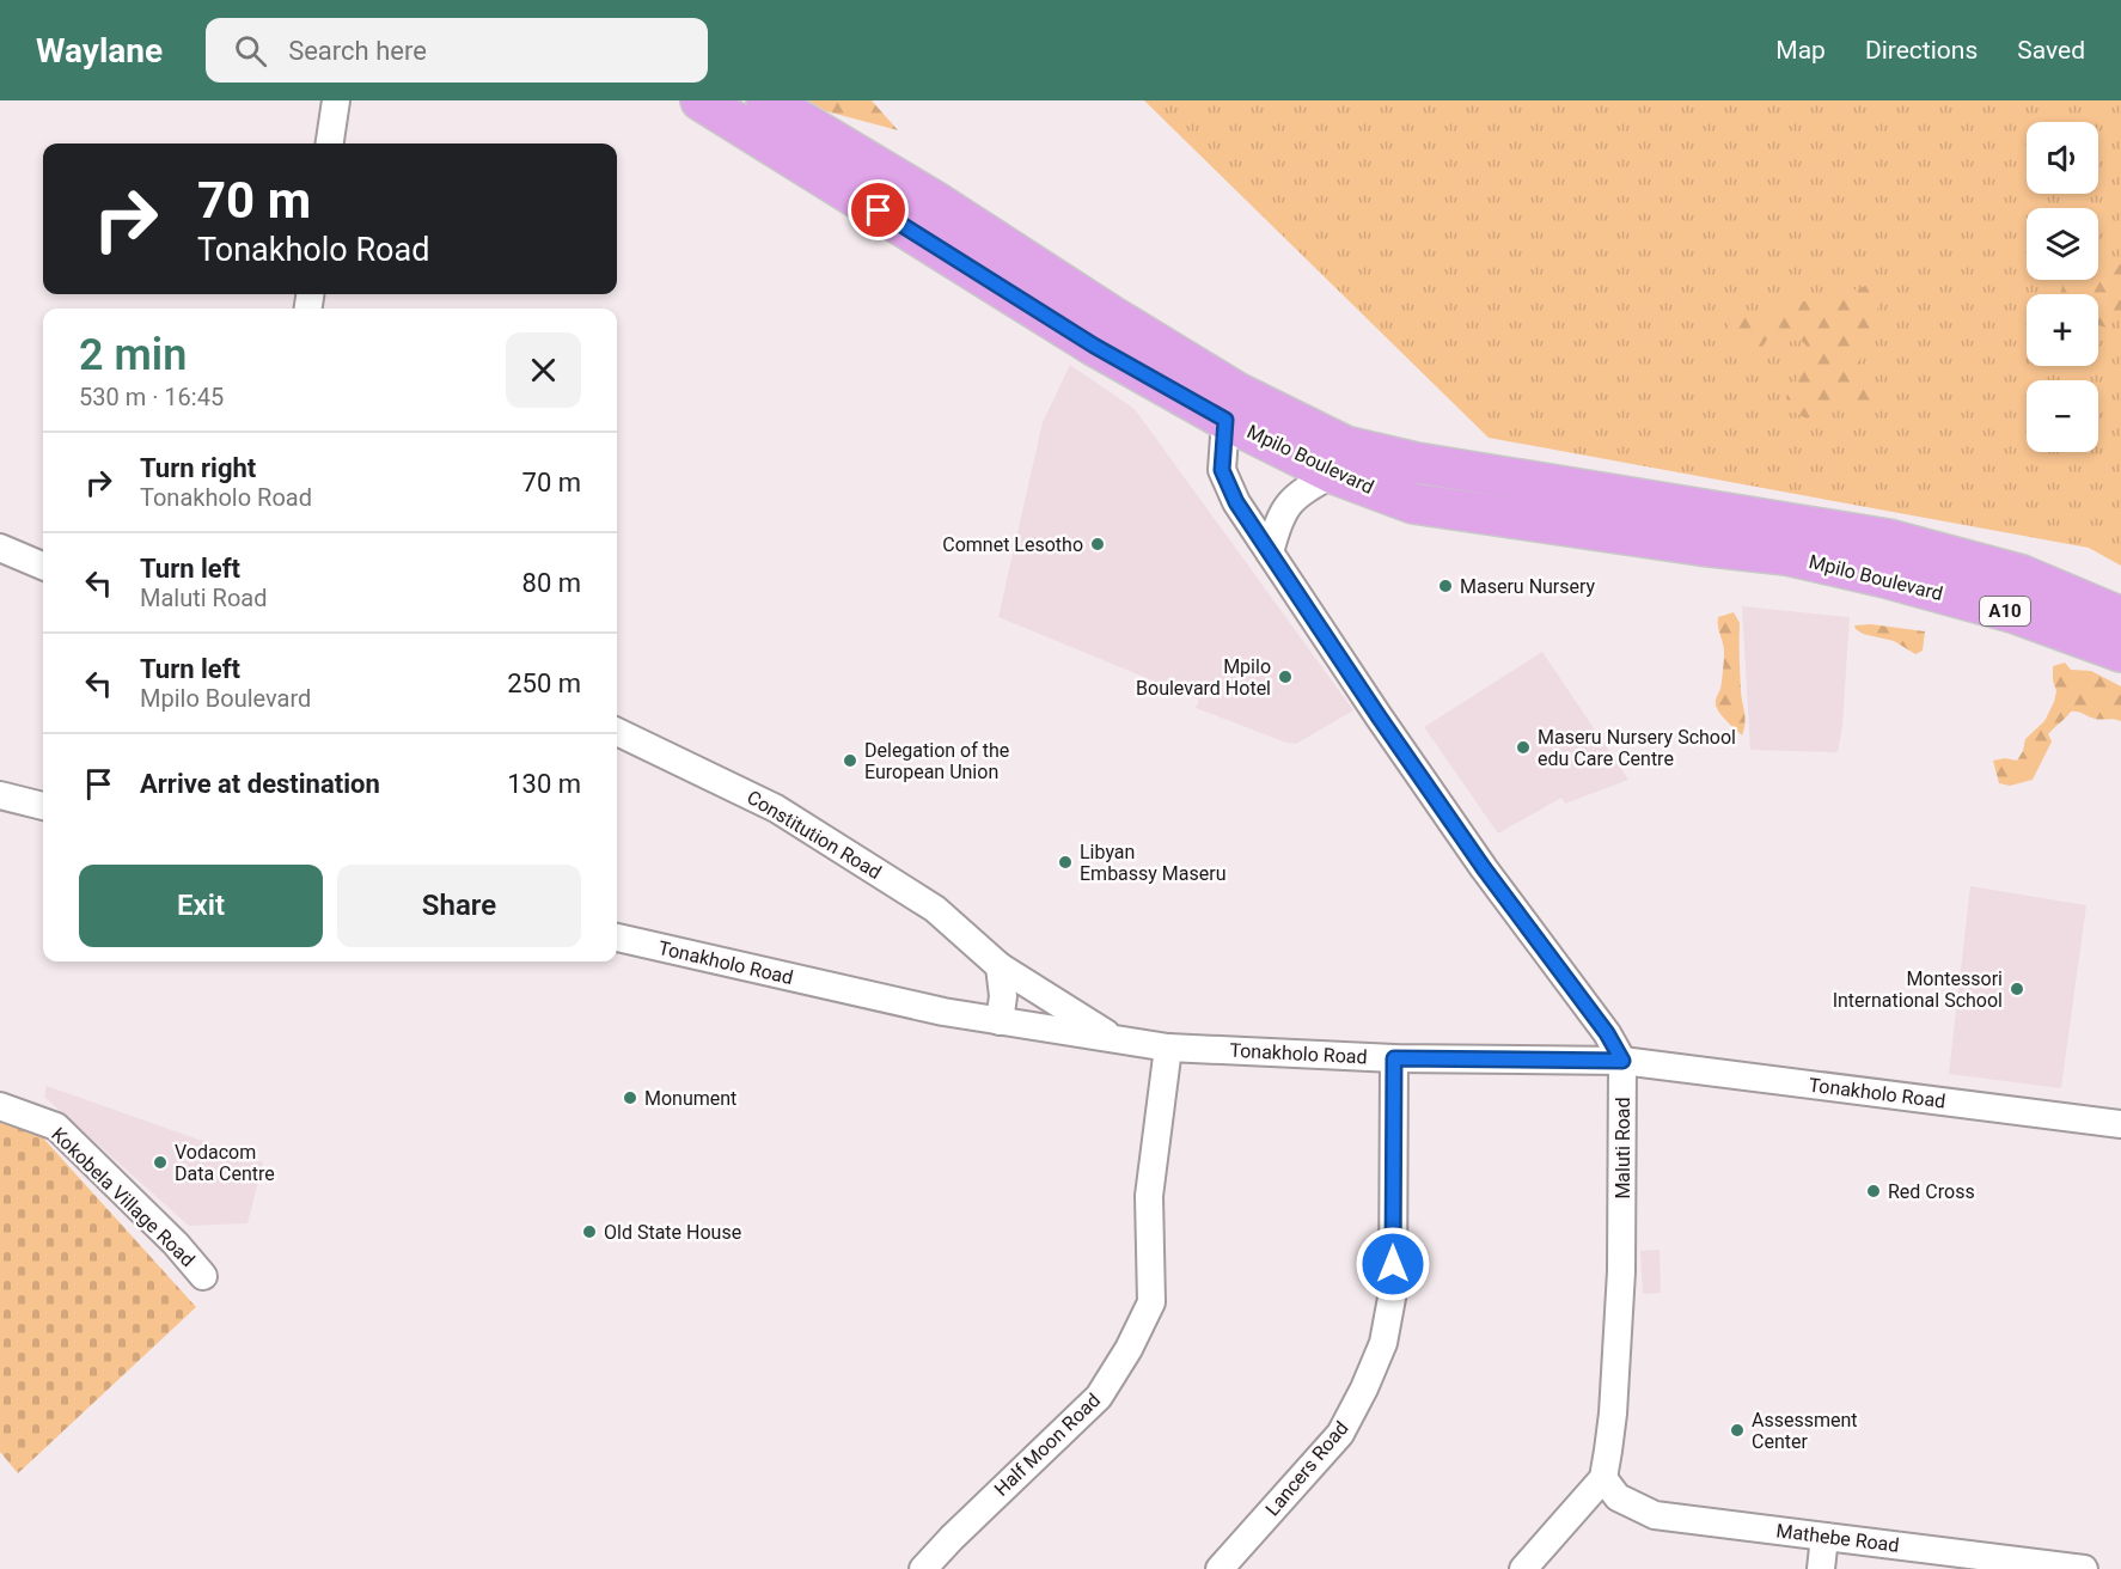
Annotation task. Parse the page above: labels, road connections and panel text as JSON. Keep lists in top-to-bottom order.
{
  "streets": {
    "highway": ["Mpilo Boulevard", "A10"],
    "street": [
      "Constitution Road",
      "Tonakholo Road",
      "Maluti Road",
      "Kokobela Village Road",
      "Half Moon Road",
      "Lancers Road",
      "Mathebe Road"
    ]
  },
  "crossings": [
    ["Constitution Road", "Tonakholo Road"],
    ["Tonakholo Road", "Maluti Road"],
    ["Tonakholo Road", "Half Moon Road"],
    ["Tonakholo Road", "Lancers Road"],
    ["Maluti Road", "Mathebe Road"]
  ],
  "places": [
    "Comnet Lesotho",
    "Maseru Nursery",
    "Mpilo Boulevard Hotel",
    "Maseru Nursery School edu Care Centre",
    "Delegation of the European Union",
    "Libyan Embassy Maseru",
    "Montessori International School",
    "Monument",
    "Vodacom Data Centre",
    "Red Cross",
    "Old State House",
    "Assessment Center"
  ],
  "page": {
    "header": "Waylane",
    "search": "Search here",
    "nav": ["Map", "Directions", "Saved"],
    "map_buttons": ["+", "−"],
    "turn": ["70 m", "Tonakholo Road"],
    "heading": ["2 min", "530 m · 16:45"],
    "list": [
      {
        "name": "Turn right",
        "note": "Tonakholo Road",
        "value": "70 m"
      },
      {
        "name": "Turn left",
        "note": "Maluti Road",
        "value": "80 m"
      },
      {
        "name": "Turn left",
        "note": "Mpilo Boulevard",
        "value": "250 m"
      },
      {
        "name": "Arrive at destination",
        "value": "130 m"
      }
    ],
    "buttons": ["Exit", "Share"]
  }
}
